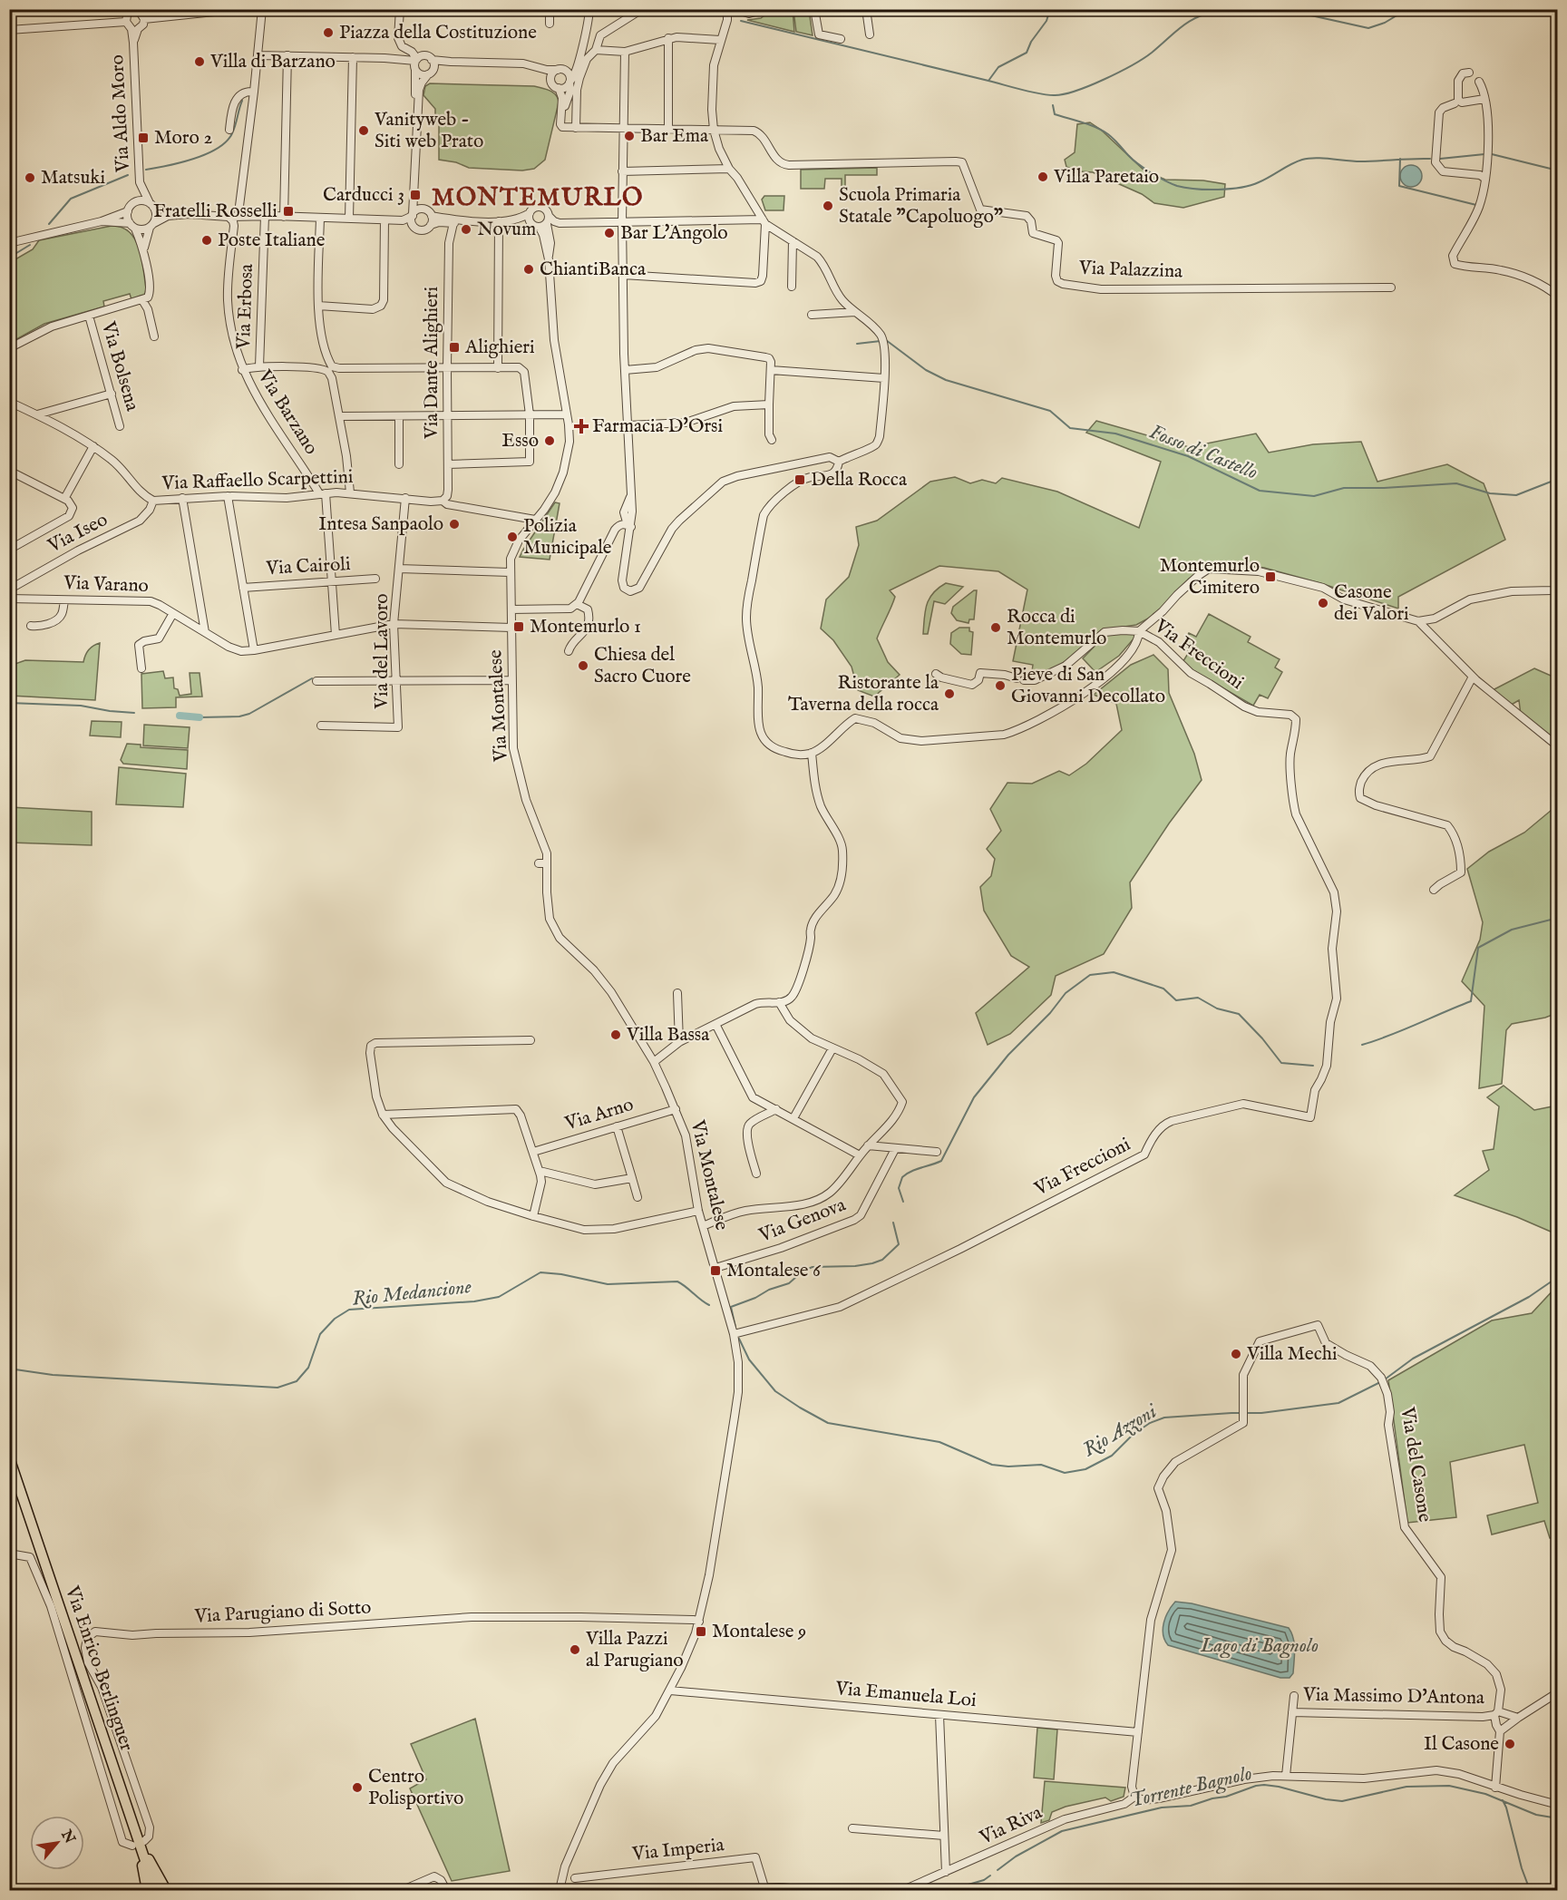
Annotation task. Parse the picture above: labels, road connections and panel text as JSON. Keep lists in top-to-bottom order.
{
  "streets": {
    "main road": ["Via Enrico Berlinguer"],
    "street": [
      "Via Aldo Moro",
      "Via Palazzina",
      "Via Erbosa",
      "Via Dante Alighieri",
      "Via Bolsena",
      "Via Barzano",
      "Via Raffaello Scarpettini",
      "Via Iseo",
      "Via Cairoli",
      "Via Varano",
      "Via del Lavoro",
      "Via Freccioni",
      "Via Montalese",
      "Via Arno",
      "Via Genova",
      "Via del Casone",
      "Via Parugiano di Sotto",
      "Via Emanuela Loi",
      "Via Massimo D'Antona",
      "Via Riva",
      "Via Imperia"
    ]
  },
  "crossings": [
    ["Via Dante Alighieri", "Via Raffaello Scarpettini"],
    ["Via Barzano", "Via Raffaello Scarpettini"],
    ["Via Raffaello Scarpettini", "Via Iseo"],
    ["Via Raffaello Scarpettini", "Via del Lavoro"],
    ["Via Raffaello Scarpettini", "Via Montalese"],
    ["Via Varano", "Via del Lavoro"],
    ["Via Varano", "Via Montalese"],
    ["Via Freccioni", "Via Montalese"],
    ["Via Montalese", "Via Arno"],
    ["Via Montalese", "Via Genova"],
    ["Via Montalese", "Via Parugiano di Sotto"],
    ["Via Montalese", "Via Emanuela Loi"],
    ["Via del Casone", "Via Emanuela Loi"],
    ["Via del Casone", "Via Massimo D'Antona"],
    ["Via Parugiano di Sotto", "Via Enrico Berlinguer"]
  ],
  "districts": ["MONTEMURLO"],
  "water": [
    "Fosso di Castello",
    "Rio Medancione",
    "Rio Azzoni",
    "Lago di Bagnolo",
    "Torrente Bagnolo"
  ],
  "places": {
    "other": [
      "Piazza della Costituzione",
      "Villa di Barzano",
      "Vanityweb - Siti web Prato",
      "Bar Ema",
      "Villa Paretaio",
      "Matsuki",
      "Scuola Primaria Statale \"Capoluogo\"",
      "Novum",
      "Bar L'Angolo",
      "Poste Italiane",
      "ChiantiBanca",
      "Esso",
      "Intesa Sanpaolo",
      "Polizia Municipale",
      "Casone dei Valori",
      "Rocca di Montemurlo",
      "Chiesa del Sacro Cuore",
      "Pieve di San Giovanni Decollato",
      "Ristorante la Taverna della rocca",
      "Villa Bassa",
      "Villa Mechi",
      "Villa Pazzi al Parugiano",
      "Il Casone",
      "Centro Polisportivo"
    ],
    "transit": [
      "Moro 2",
      "Carducci 3",
      "Fratelli Rosselli",
      "Alighieri",
      "Della Rocca",
      "Montemurlo Cimitero",
      "Montemurlo 1",
      "Montalese 6",
      "Montalese 9"
    ],
    "health": ["Farmacia D'Orsi"]
  },
  "north": "top right"
}
